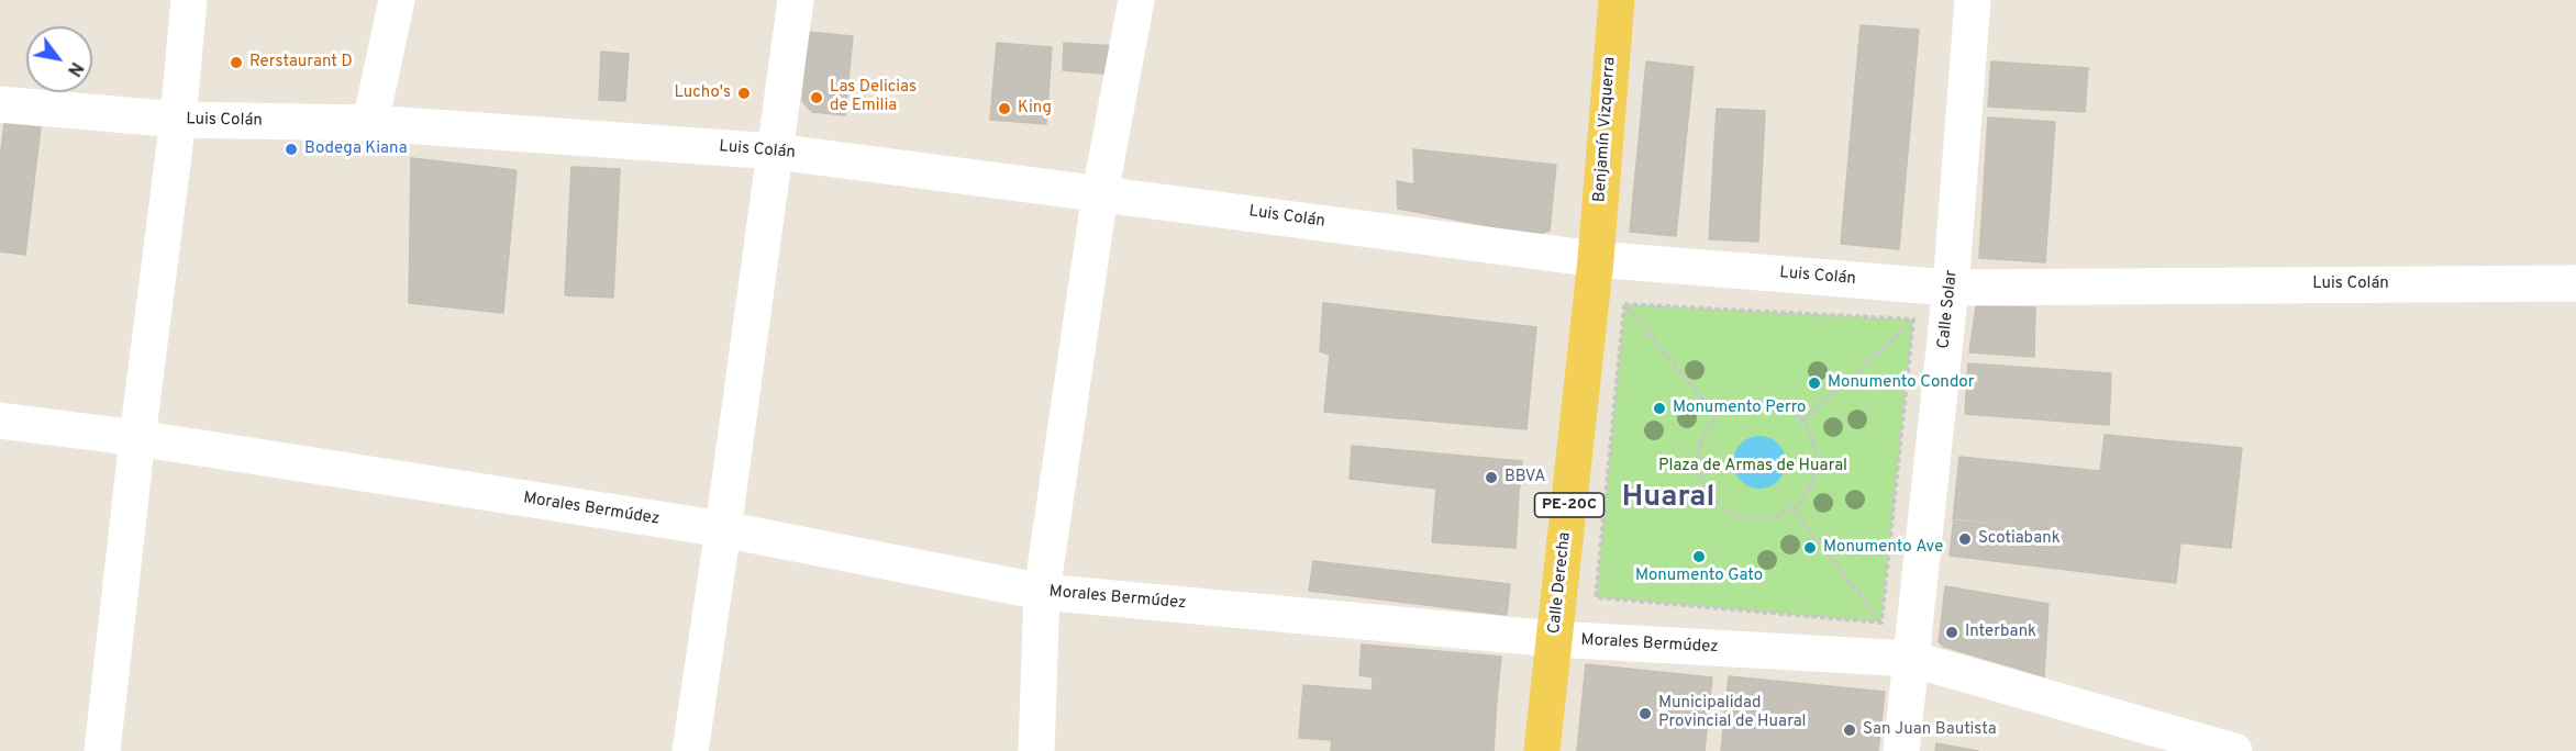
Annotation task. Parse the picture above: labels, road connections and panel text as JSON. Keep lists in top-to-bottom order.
{
  "streets": {
    "main road": ["Benjamín Vizquerra", "PE-20C", "Calle Derecha"],
    "street": ["Luis Colán", "Calle Solar", "Morales Bermúdez"]
  },
  "crossings": [
    ["Luis Colán", "Benjamín Vizquerra"],
    ["Luis Colán", "Calle Solar"],
    ["Luis Colán", "Calle Derecha"],
    ["Benjamín Vizquerra", "Calle Derecha"],
    ["Calle Solar", "Morales Bermúdez"],
    ["Morales Bermúdez", "Calle Derecha"]
  ],
  "districts": ["Huaral"],
  "parks": ["Plaza de Armas de Huaral"],
  "places": [
    "Rerstaurant D",
    "Lucho's",
    "Las Delicias de Emilia",
    "King",
    "Bodega Kiana",
    "Monumento Condor",
    "Monumento Perro",
    "BBVA",
    "Scotiabank",
    "Monumento Ave",
    "Monumento Gato",
    "Interbank",
    "Municipalidad Provincial de Huaral",
    "San Juan Bautista"
  ],
  "north": "bottom right"
}
